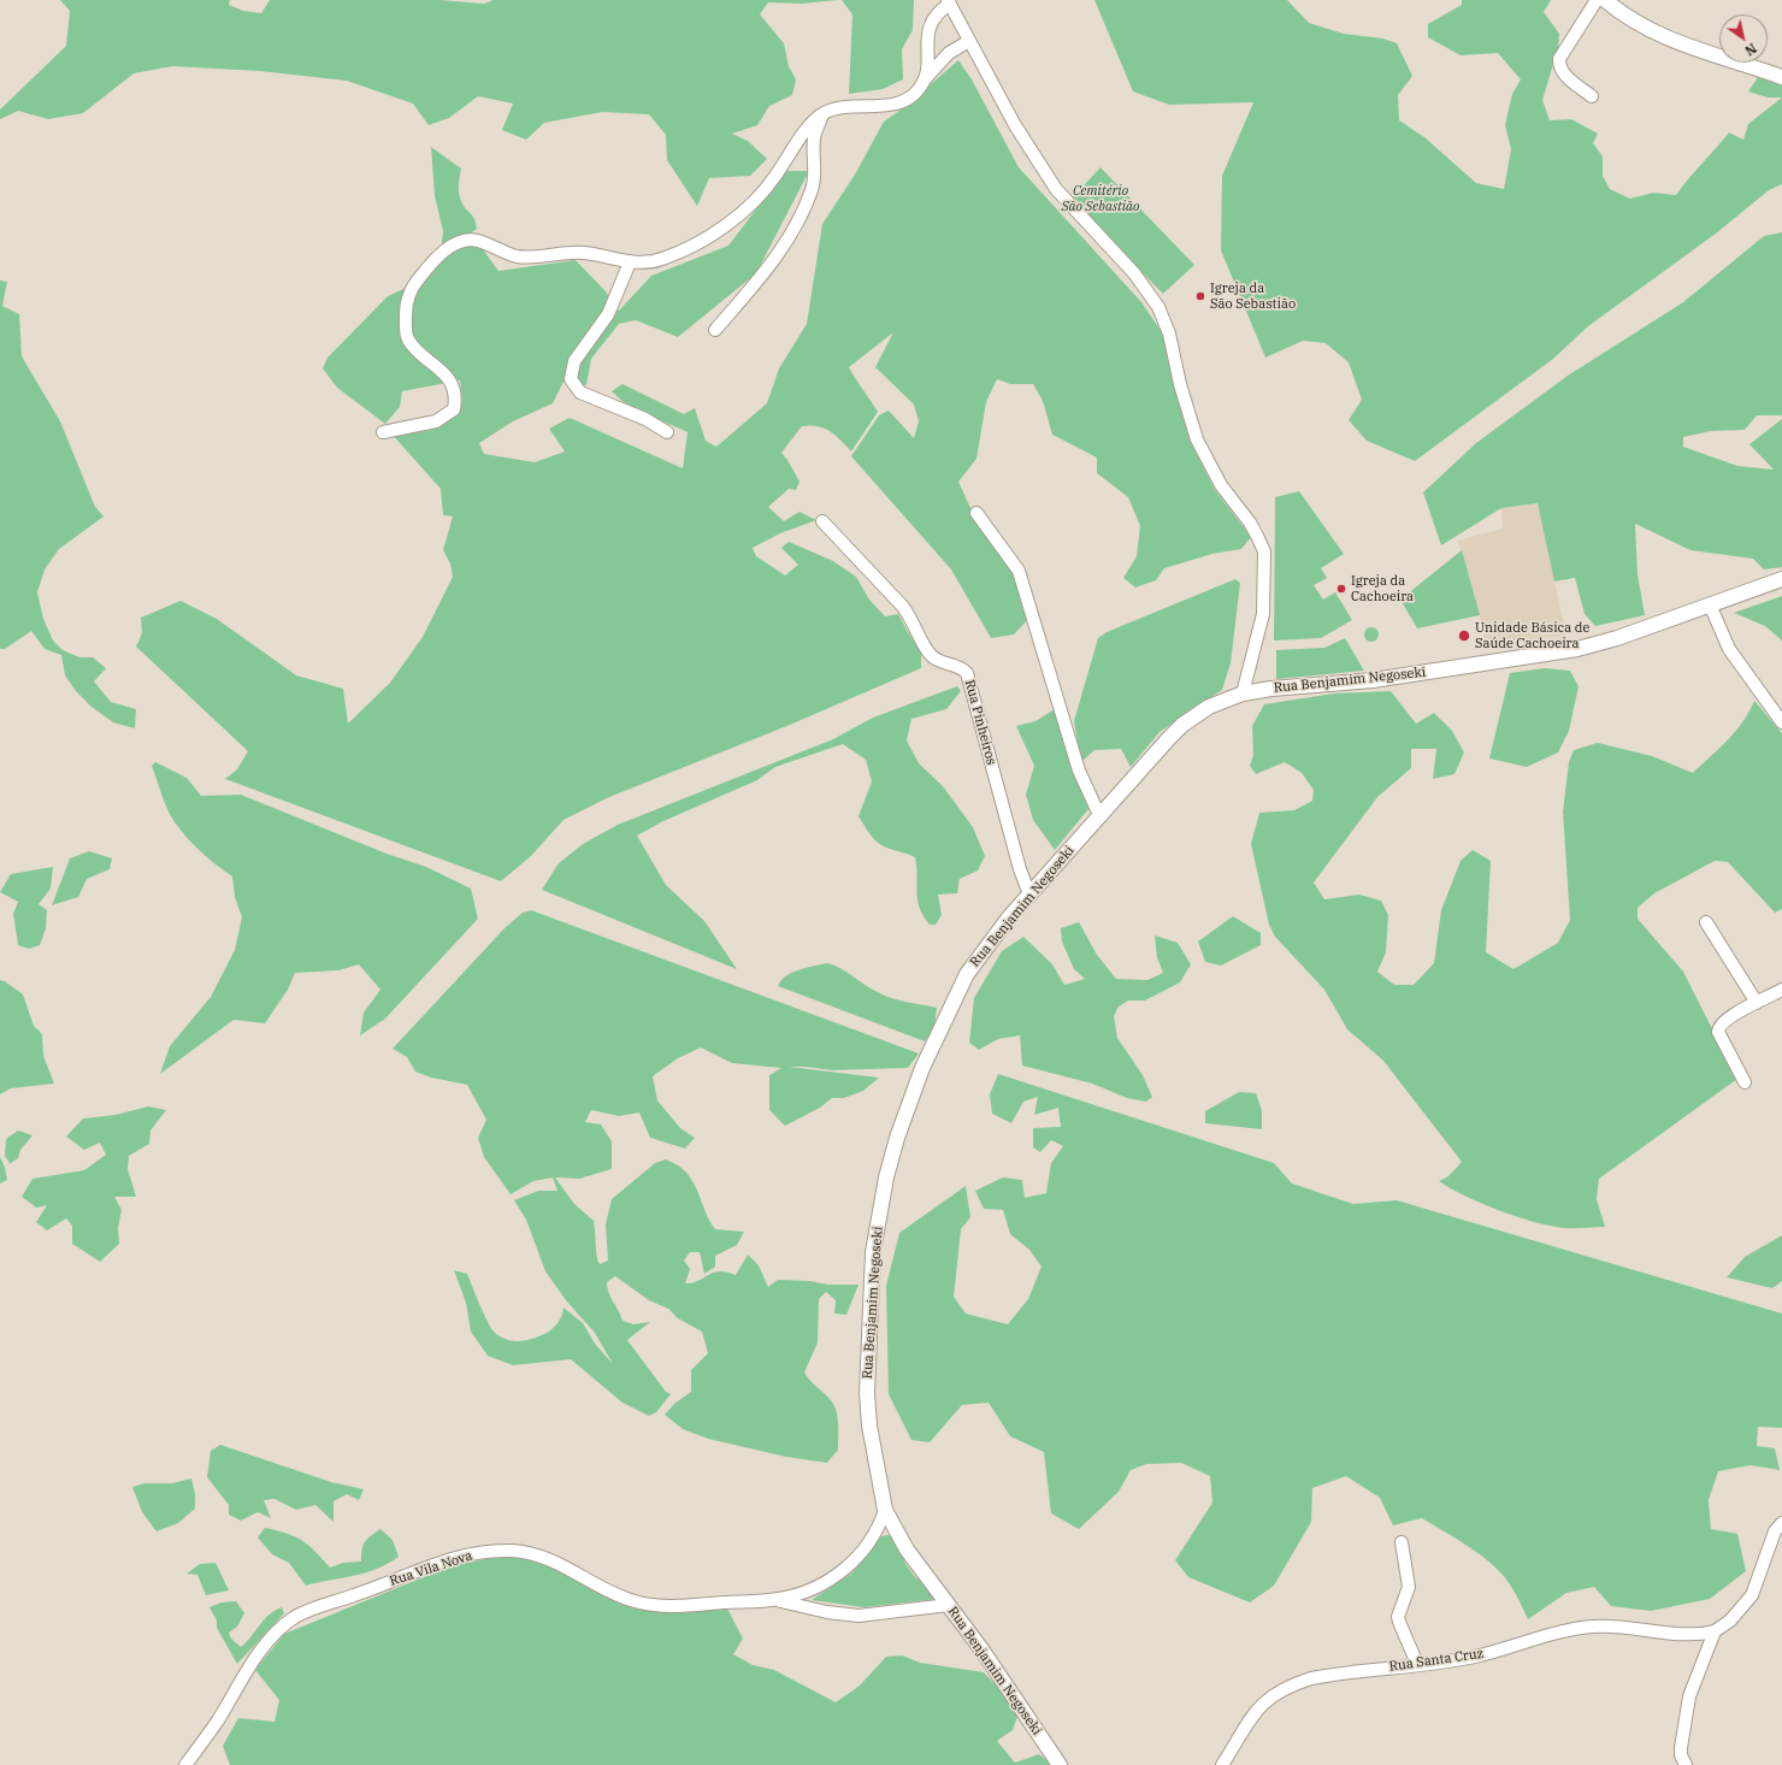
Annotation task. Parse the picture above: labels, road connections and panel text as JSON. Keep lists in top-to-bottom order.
{
  "streets": {
    "main road": ["Rua Benjamim Negoseki"],
    "street": ["Rua Pinheiros", "Rua Vila Nova", "Rua Santa Cruz"]
  },
  "crossings": [
    ["Rua Benjamim Negoseki", "Rua Pinheiros"],
    ["Rua Benjamim Negoseki", "Rua Vila Nova"]
  ],
  "parks": ["Cemitério São Sebastião"],
  "places": ["Igreja da São Sebastião", "Igreja da Cachoeira", "Unidade Básica de Saúde Cachoeira"],
  "north": "bottom right"
}
